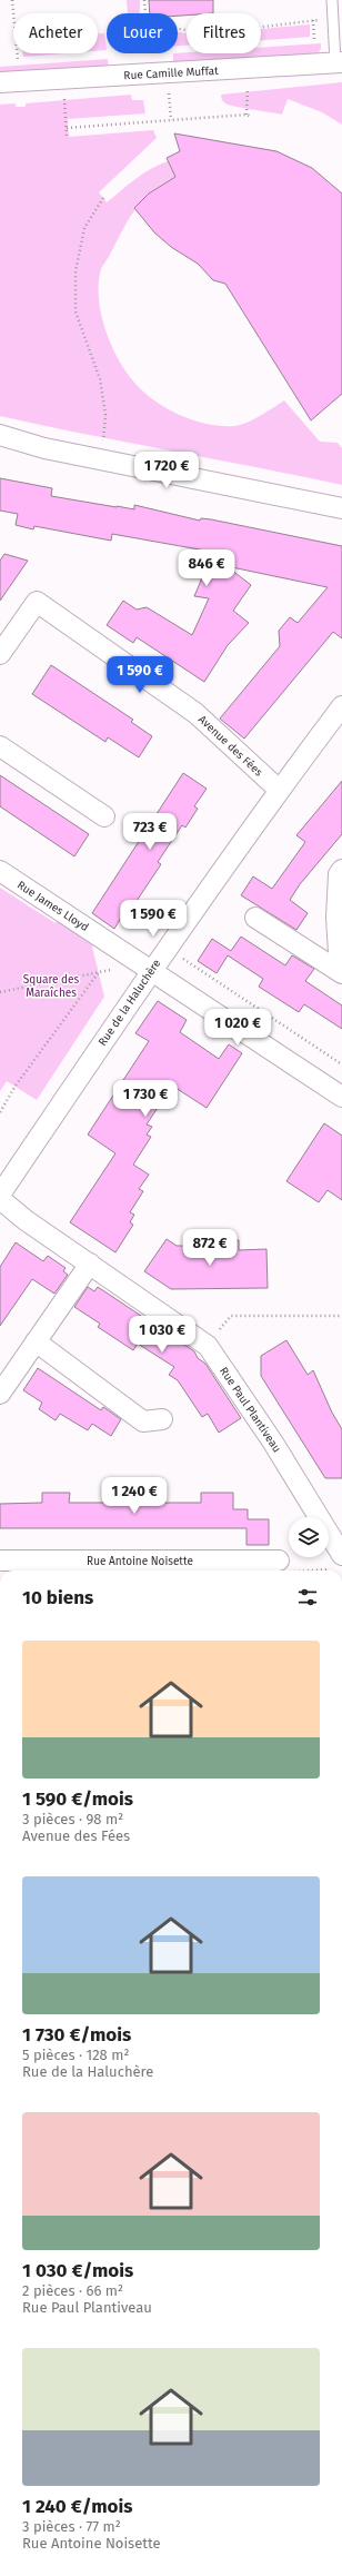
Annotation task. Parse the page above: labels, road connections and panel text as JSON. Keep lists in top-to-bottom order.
{
  "streets": {
    "street": [
      "Rue Camille Muffat",
      "Avenue des Fées",
      "Rue James Lloyd",
      "Rue de la Haluchère",
      "Rue Paul Plantiveau",
      "Rue Antoine Noisette"
    ]
  },
  "crossings": [
    ["Avenue des Fées", "Rue de la Haluchère"],
    ["Rue James Lloyd", "Rue de la Haluchère"]
  ],
  "parks": ["Square des Maraîches"],
  "page": {
    "chip": ["Acheter", "Louer", "Filtres"],
    "price": [
      "1 720 €",
      "846 €",
      "1 590 €",
      "723 €",
      "1 590 €",
      "1 020 €",
      "1 730 €",
      "872 €",
      "1 030 €",
      "1 240 €"
    ],
    "heading": "10 biens",
    "list": [
      {
        "name": "1 590 €/mois",
        "note": "3 pièces · 98 m² · Avenue des Fées"
      },
      {
        "name": "1 730 €/mois",
        "note": "5 pièces · 128 m² · Rue de la Haluchère"
      },
      {
        "name": "1 030 €/mois",
        "note": "2 pièces · 66 m² · Rue Paul Plantiveau"
      },
      {
        "name": "1 240 €/mois",
        "note": "3 pièces · 77 m² · Rue Antoine Noisette"
      }
    ]
  }
}
